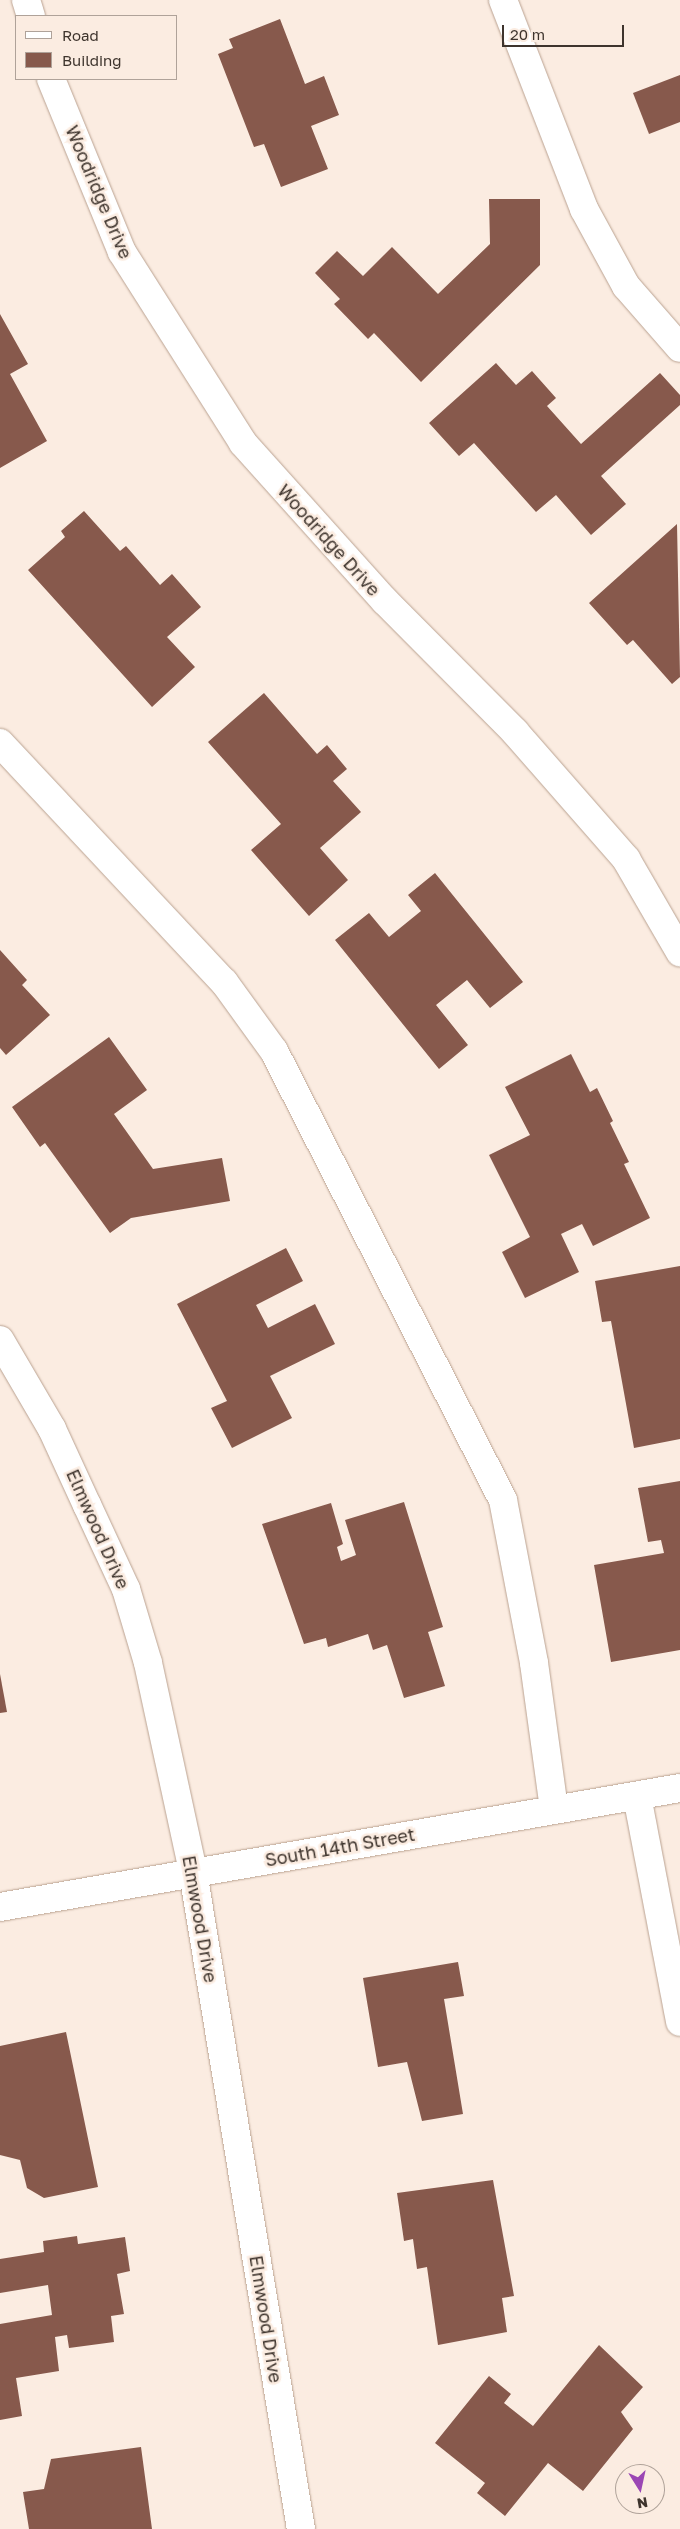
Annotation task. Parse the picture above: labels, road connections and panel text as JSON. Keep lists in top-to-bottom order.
{
  "streets": {
    "street": ["Woodridge Drive", "Elmwood Drive", "South 14th Street"]
  },
  "crossings": [
    ["Elmwood Drive", "South 14th Street"]
  ],
  "legend": ["Road", "Building"],
  "scale_bar": "20 m",
  "north": "bottom"
}
